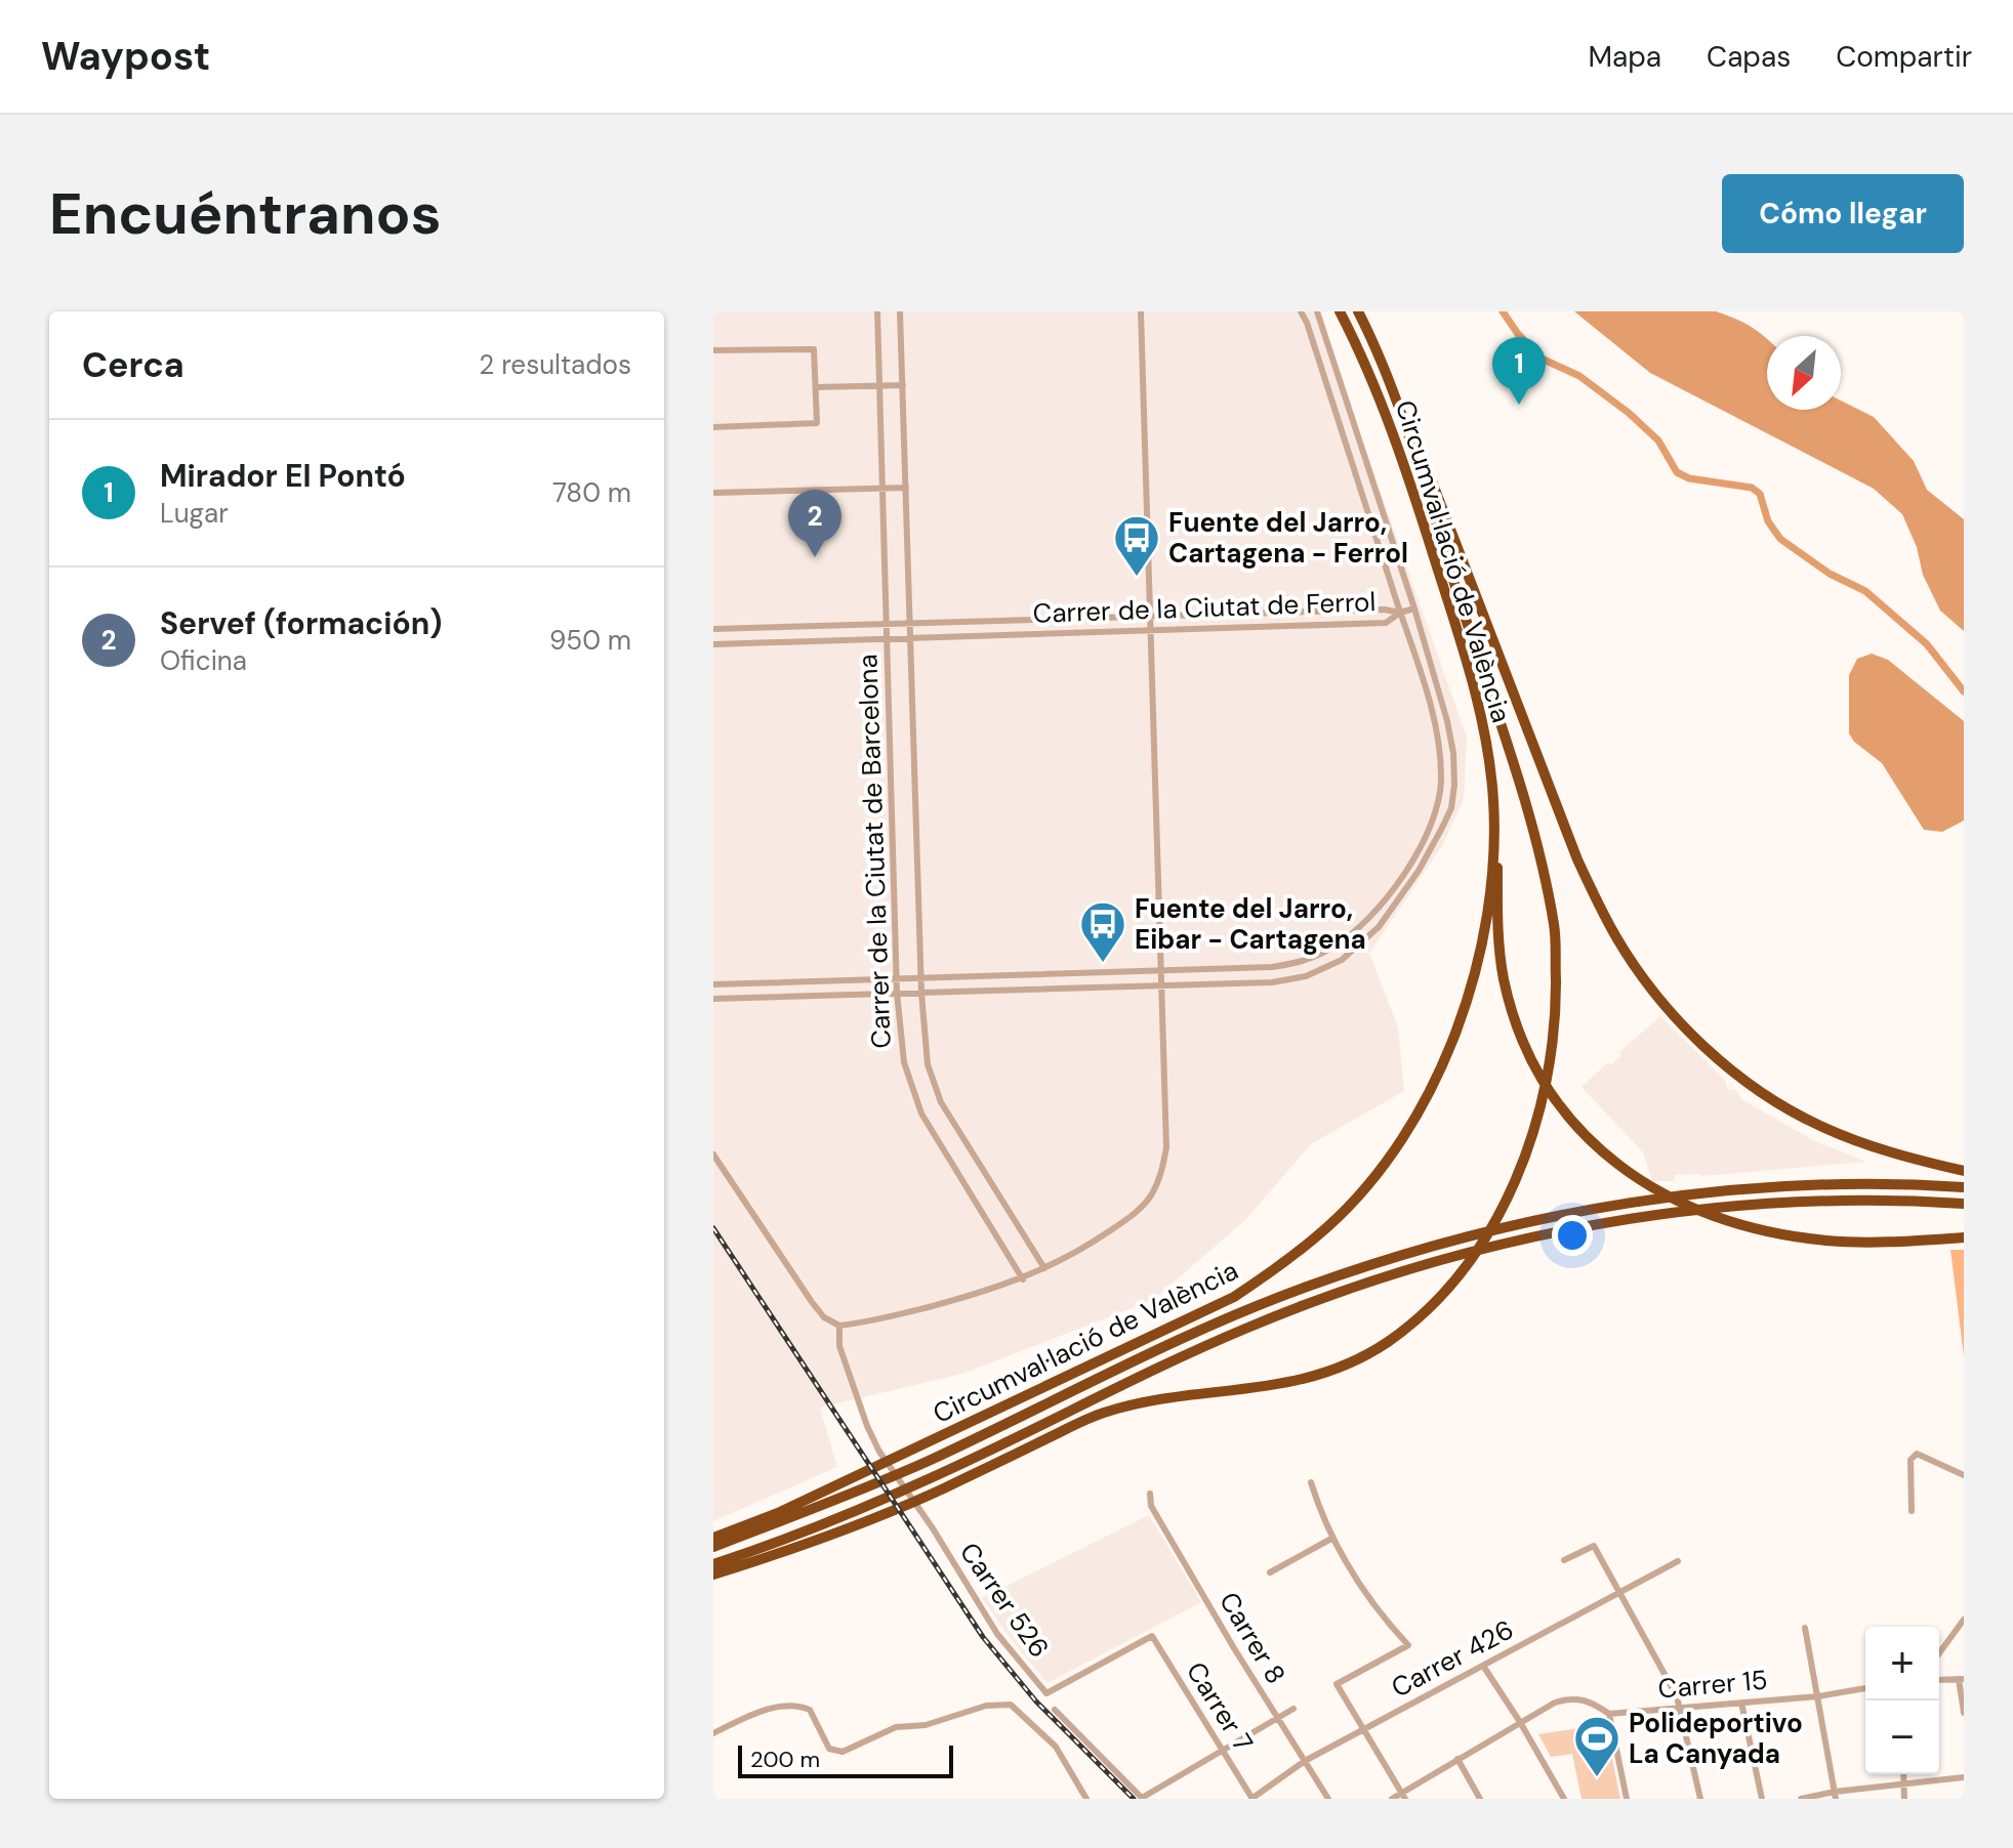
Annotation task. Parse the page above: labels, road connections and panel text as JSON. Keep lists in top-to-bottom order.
{
  "streets": {
    "highway": ["Circumval·lació de València"],
    "street": [
      "Carrer de la Ciutat de Ferrol",
      "Carrer de la Ciutat de Barcelona",
      "Carrer 526",
      "Carrer 8",
      "Carrer 426",
      "Carrer 15",
      "Carrer 7"
    ]
  },
  "crossings": [
    ["Carrer de la Ciutat de Ferrol", "Carrer de la Ciutat de Barcelona"],
    ["Carrer 526", "Carrer 7"],
    ["Carrer 8", "Carrer 426"],
    ["Carrer 426", "Carrer 7"]
  ],
  "places": {
    "bus stop": ["Fuente del Jarro, Cartagena - Ferrol", "Fuente del Jarro, Eibar - Cartagena"],
    "sports": ["Polideportivo La Canyada"]
  },
  "scale_bar": "200 m",
  "north": "bottom left",
  "page": {
    "header": "Waypost",
    "nav": ["Mapa", "Capas", "Compartir"],
    "buttons": "Cómo llegar",
    "title": "Encuéntranos",
    "heading": ["Cerca", "2 resultados"],
    "pins": ["1", "2"],
    "list": [
      {
        "mark": "1",
        "name": "Mirador El Pontó",
        "note": "Lugar",
        "value": "780 m"
      },
      {
        "mark": "2",
        "name": "Servef (formación)",
        "note": "Oficina",
        "value": "950 m"
      }
    ],
    "map_buttons": ["+", "−"],
    "scale": "200 m"
  }
}
